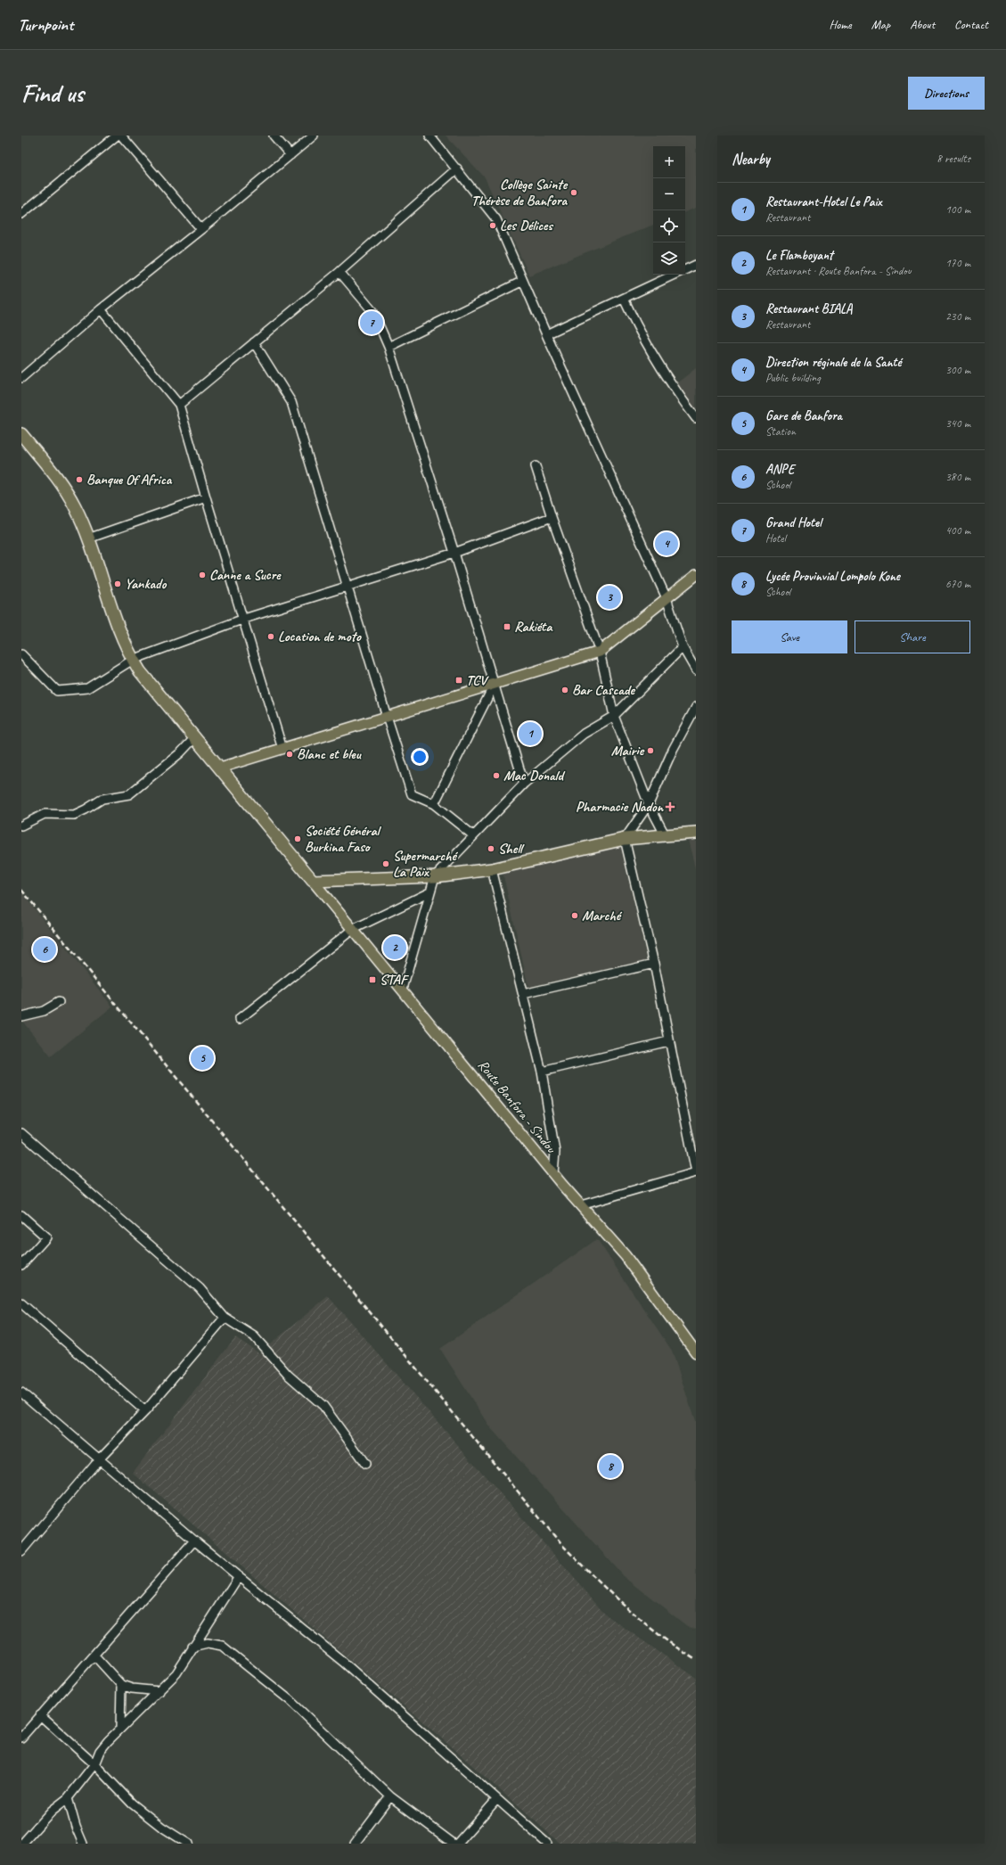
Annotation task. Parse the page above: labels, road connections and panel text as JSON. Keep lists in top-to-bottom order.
{
  "streets": {
    "main road": ["Route Banfora - Sindou"]
  },
  "places": {
    "other": [
      "Collège Sainte Thérèse de Banfora",
      "Les Délices",
      "Banque Of Africa",
      "Canne a Sucre",
      "Yankado",
      "Location de moto",
      "Bar Cascade",
      "Mairie",
      "Blanc et bleu",
      "Mac Donald",
      "Société Général Burkina Faso",
      "Shell",
      "Supermarché La Paix",
      "Marché"
    ],
    "transit": ["Rakiéta", "TCV", "STAF"],
    "health": ["Pharmacie Nadon"]
  },
  "page": {
    "header": "Turnpoint",
    "nav": [
      "Home",
      "Map",
      "About",
      "Contact"
    ],
    "buttons": [
      "Directions",
      ["Save", "Share"]
    ],
    "title": "Find us",
    "heading": ["Nearby", "8 results"],
    "map_buttons": ["+", "−"],
    "list": [
      {
        "mark": "1",
        "name": "Restaurant-Hotel Le Paix",
        "note": "Restaurant",
        "value": "100 m"
      },
      {
        "mark": "2",
        "name": "Le Flamboyant",
        "note": "Restaurant · Route Banfora - Sindou",
        "value": "170 m"
      },
      {
        "mark": "3",
        "name": "Restaurant BIALA",
        "note": "Restaurant",
        "value": "230 m"
      },
      {
        "mark": "4",
        "name": "Direction réginale de la Santé",
        "note": "Public building",
        "value": "300 m"
      },
      {
        "mark": "5",
        "name": "Gare de Banfora",
        "note": "Station",
        "value": "340 m"
      },
      {
        "mark": "6",
        "name": "ANPE",
        "note": "School",
        "value": "380 m"
      },
      {
        "mark": "7",
        "name": "Grand Hotel",
        "note": "Hotel",
        "value": "400 m"
      },
      {
        "mark": "8",
        "name": "Lycée Provinvial Lompolo Kone",
        "note": "School",
        "value": "670 m"
      }
    ],
    "pins": [
      "7",
      "4",
      "3",
      "1",
      "2",
      "6",
      "5",
      "8"
    ]
  }
}
